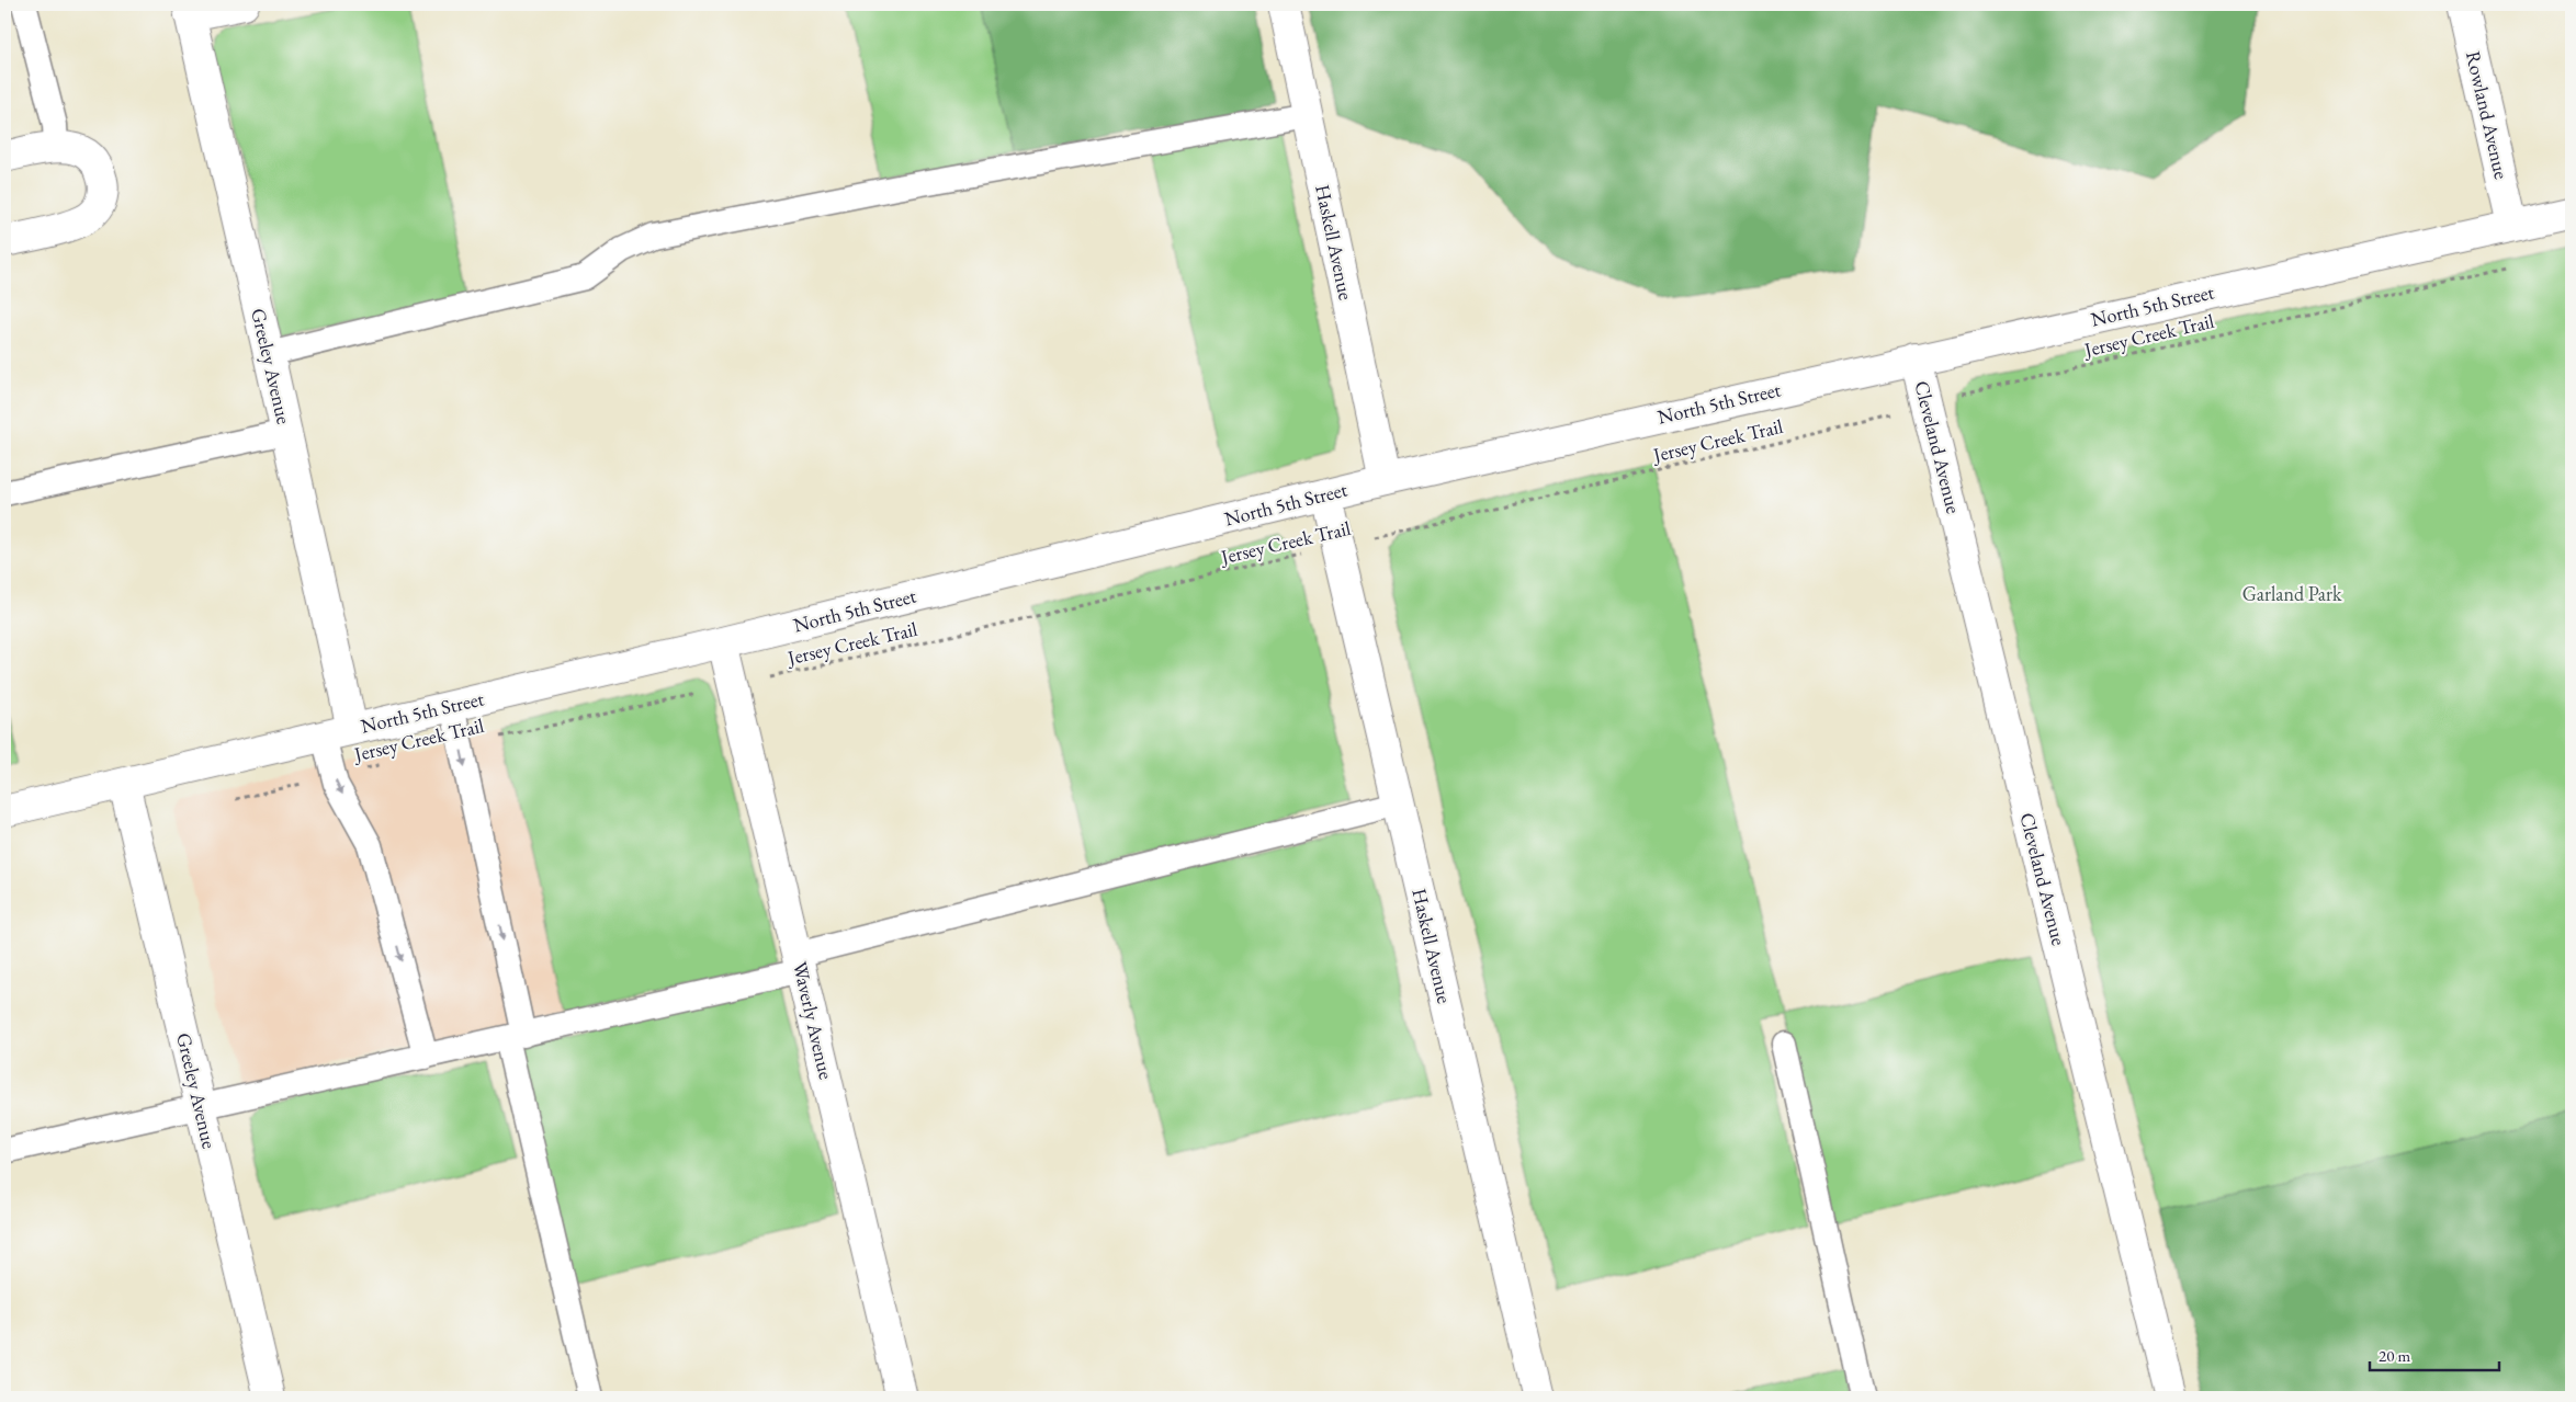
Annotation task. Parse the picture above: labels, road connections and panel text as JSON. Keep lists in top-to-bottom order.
{
  "streets": {
    "street": [
      "Rowland Avenue",
      "Haskell Avenue",
      "North 5th Street",
      "Greeley Avenue",
      "Cleveland Avenue",
      "Waverly Avenue"
    ],
    "path": ["Jersey Creek Trail"]
  },
  "crossings": [
    ["Rowland Avenue", "North 5th Street"],
    ["Haskell Avenue", "North 5th Street"],
    ["Haskell Avenue", "Jersey Creek Trail"],
    ["North 5th Street", "Greeley Avenue"],
    ["North 5th Street", "Cleveland Avenue"],
    ["North 5th Street", "Waverly Avenue"],
    ["Jersey Creek Trail", "Cleveland Avenue"],
    ["Jersey Creek Trail", "Waverly Avenue"]
  ],
  "parks": ["Garland Park"],
  "scale_bar": "20 m"
}
